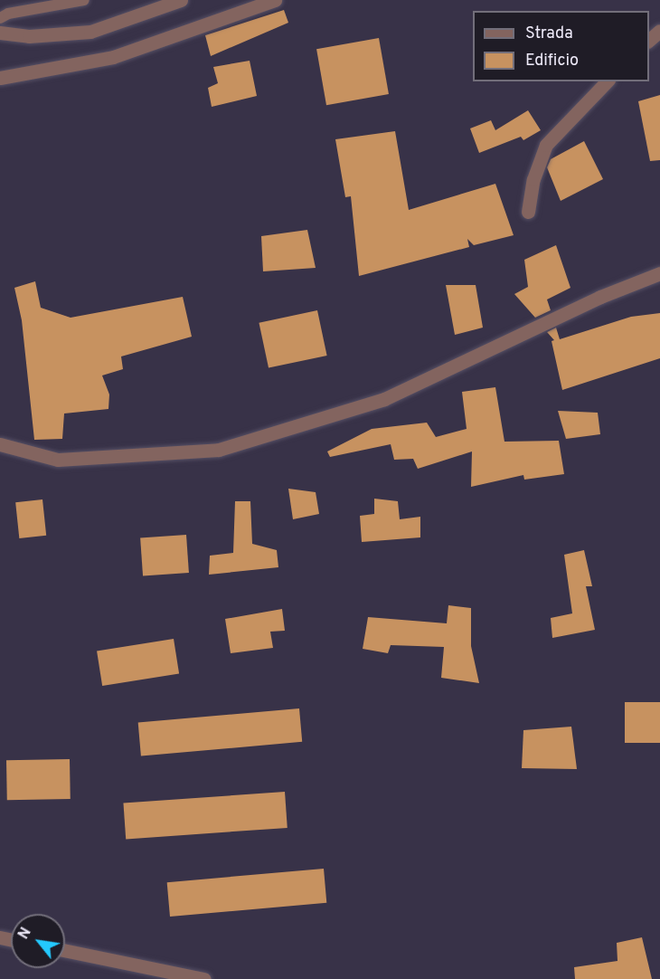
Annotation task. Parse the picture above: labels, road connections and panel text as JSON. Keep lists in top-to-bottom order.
{
  "legend": ["Strada", "Edificio"],
  "north": "top left"
}
